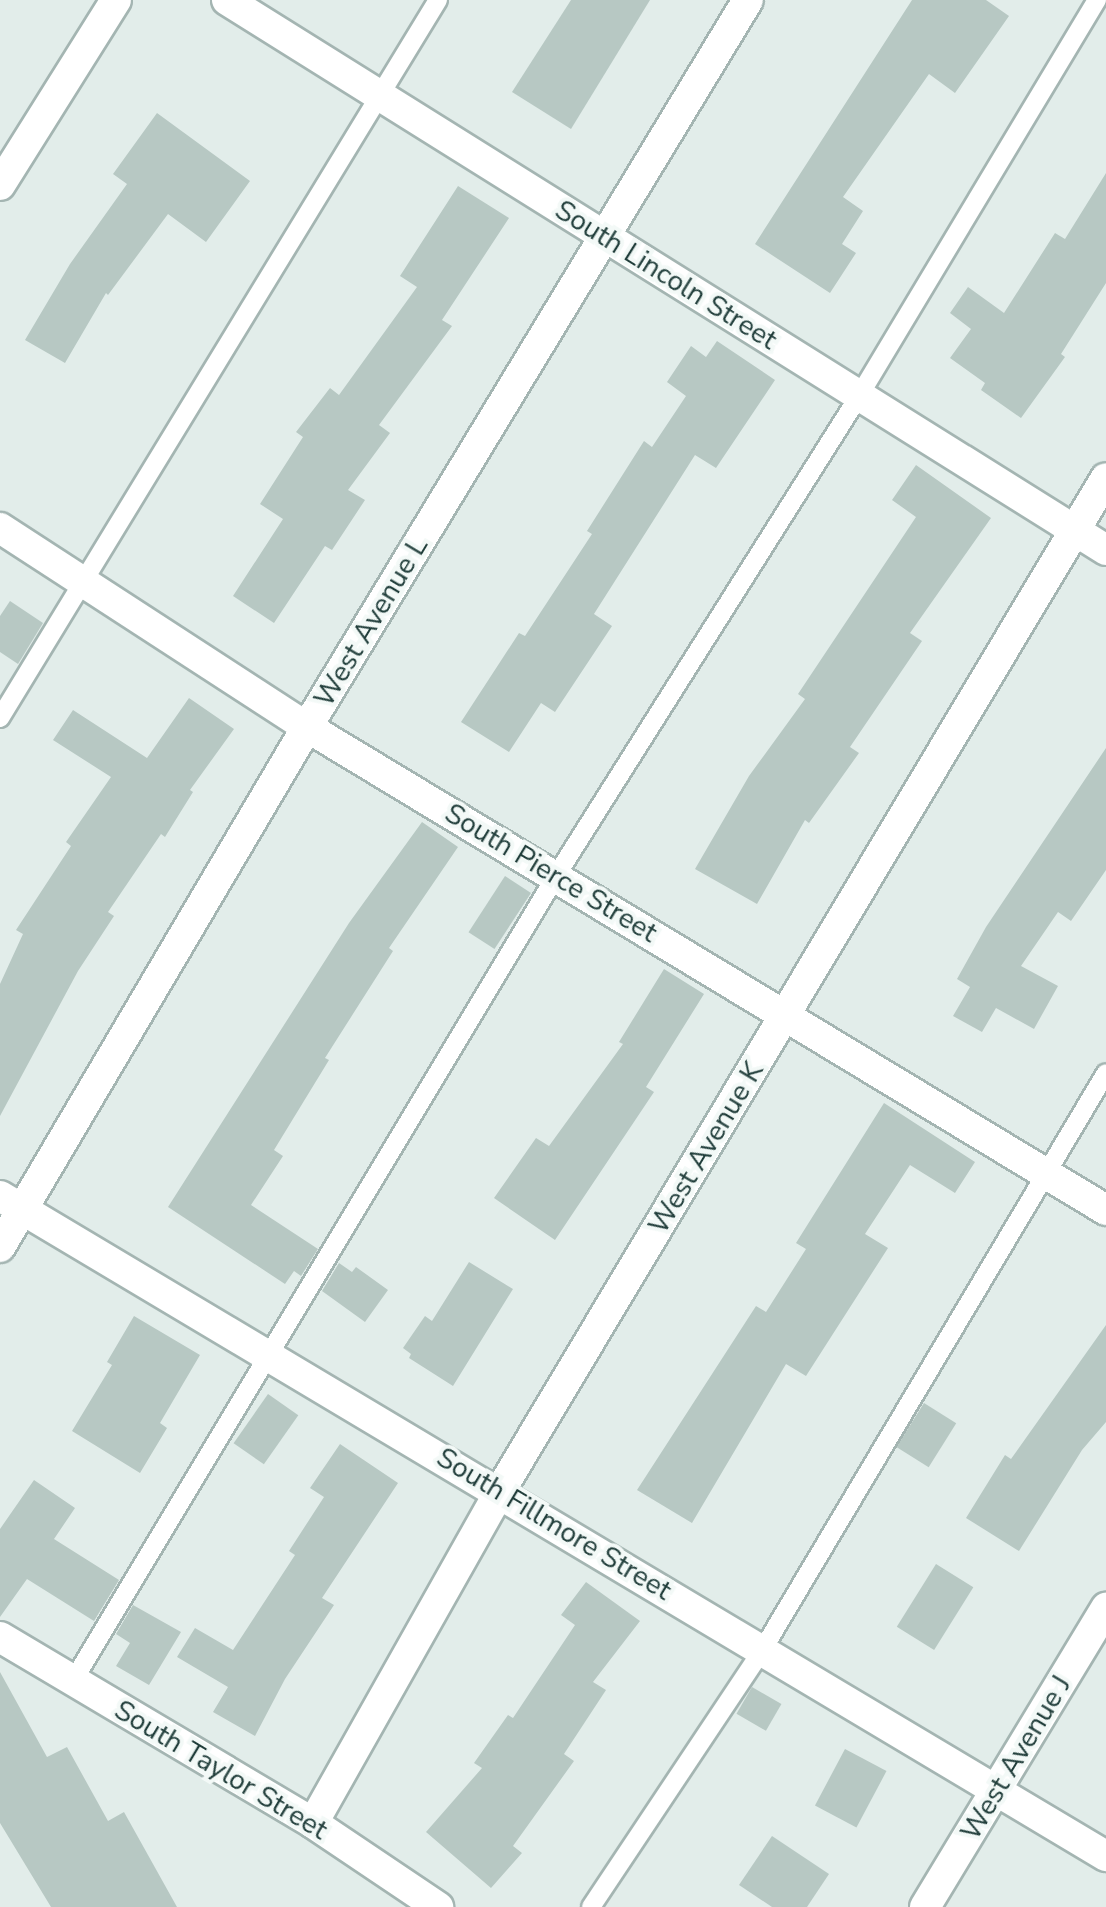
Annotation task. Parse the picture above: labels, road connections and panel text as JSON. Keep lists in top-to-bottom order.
{
  "streets": {
    "street": [
      "South Lincoln Street",
      "West Avenue L",
      "South Pierce Street",
      "West Avenue K",
      "South Fillmore Street",
      "West Avenue J",
      "South Taylor Street"
    ]
  },
  "crossings": [
    ["South Lincoln Street", "West Avenue L"],
    ["South Lincoln Street", "West Avenue K"],
    ["West Avenue L", "South Pierce Street"],
    ["West Avenue L", "South Fillmore Street"],
    ["South Pierce Street", "West Avenue K"],
    ["West Avenue K", "South Fillmore Street"],
    ["West Avenue K", "South Taylor Street"],
    ["South Fillmore Street", "West Avenue J"]
  ]
}
